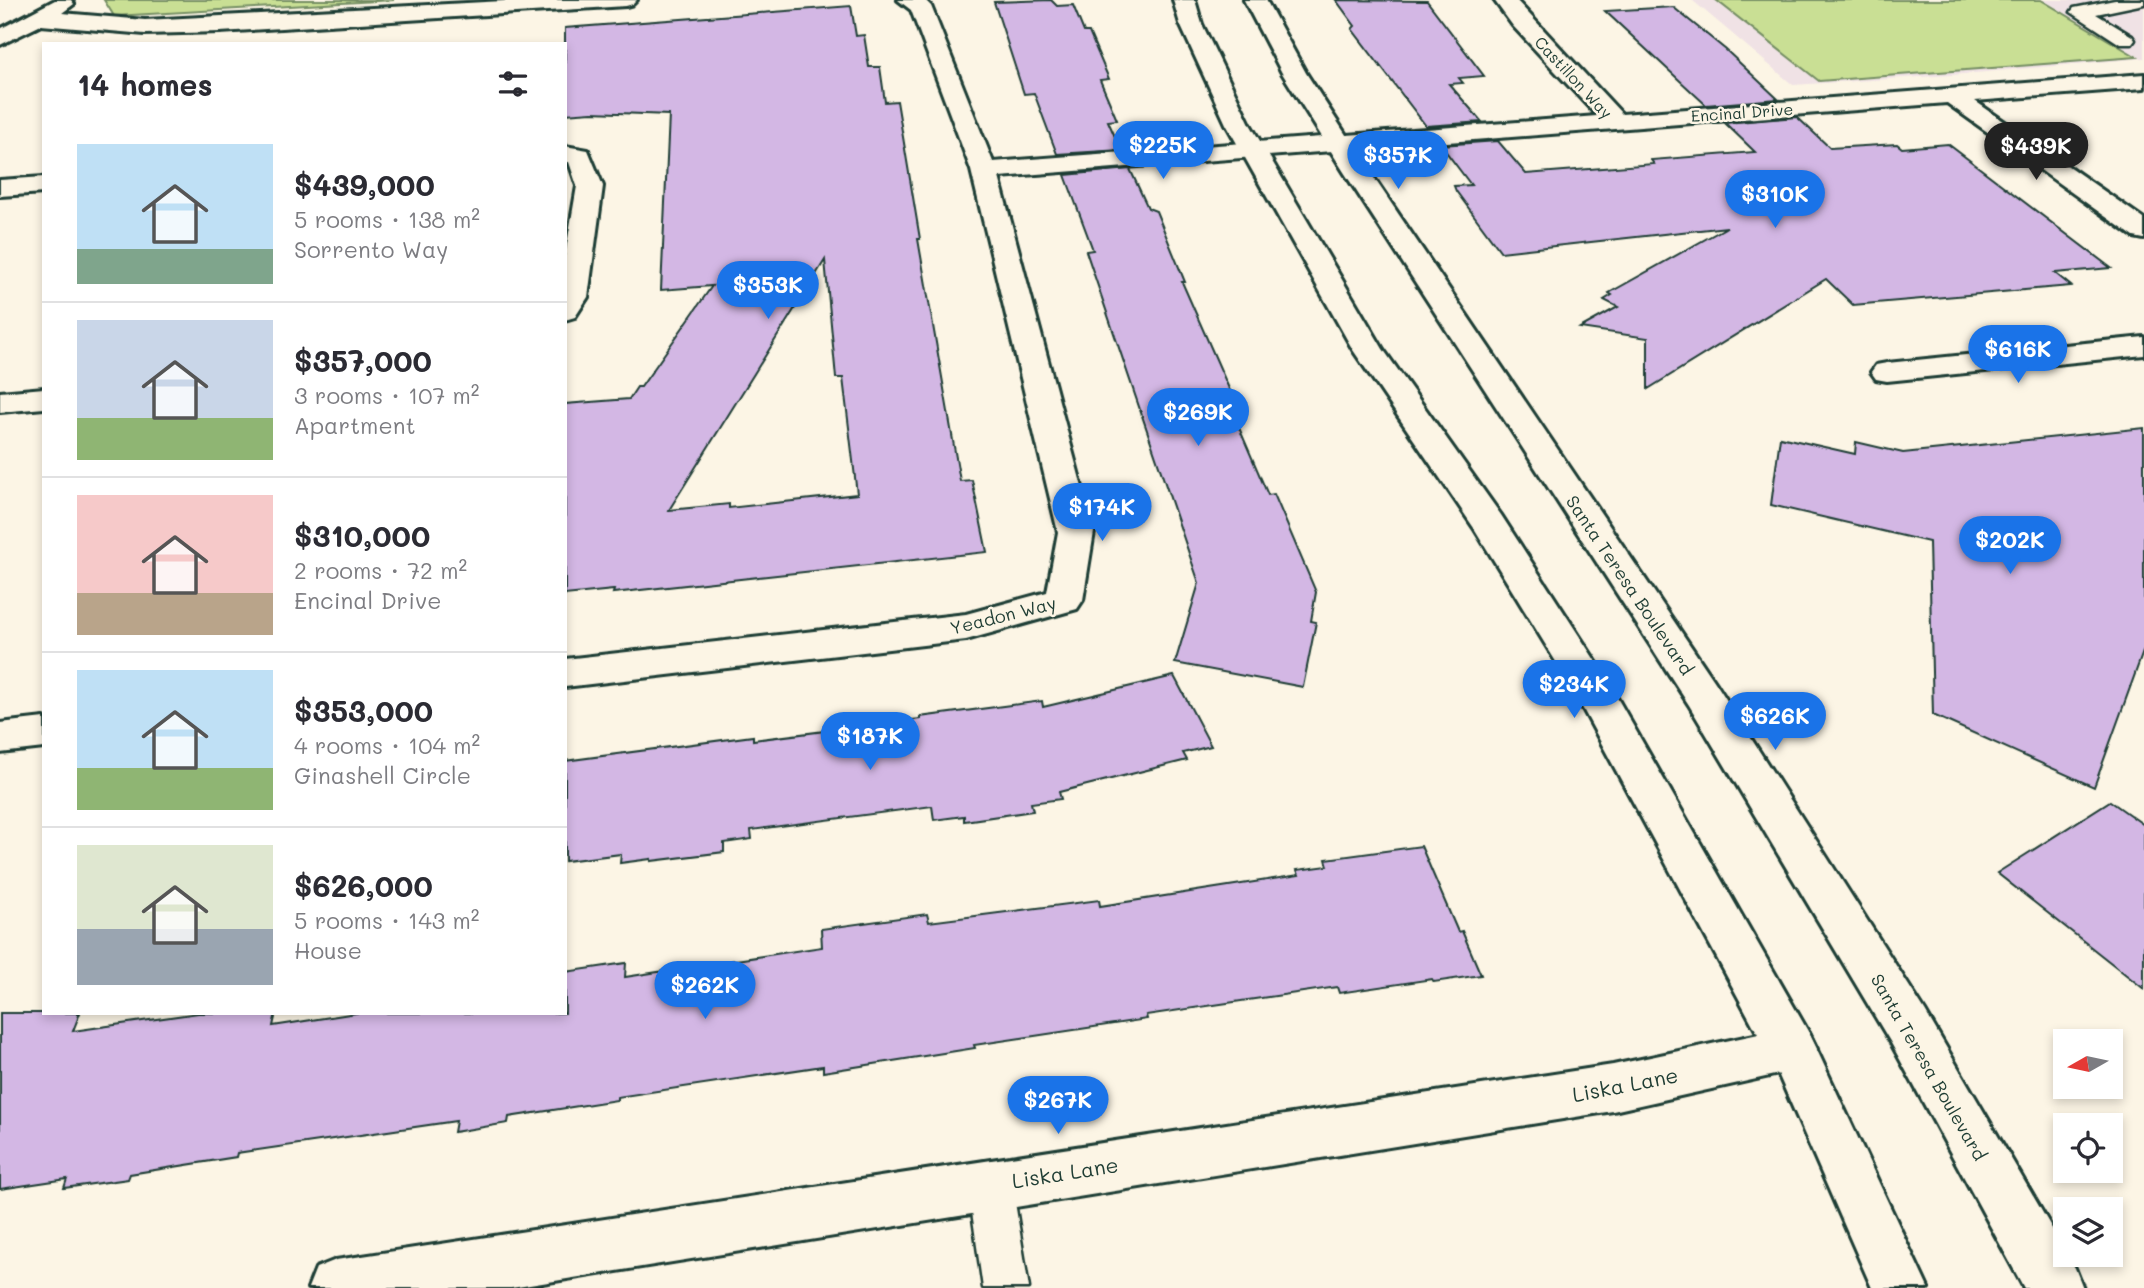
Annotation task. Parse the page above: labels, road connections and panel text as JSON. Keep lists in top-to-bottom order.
{
  "streets": {
    "street": [
      "Castillon Way",
      "Encinal Drive",
      "Santa Teresa Boulevard",
      "Yeadon Way",
      "Liska Lane"
    ]
  },
  "crossings": [
    ["Castillon Way", "Encinal Drive"],
    ["Encinal Drive", "Santa Teresa Boulevard"],
    ["Encinal Drive", "Yeadon Way"]
  ],
  "north": "left",
  "page": {
    "heading": "14 homes",
    "price": [
      "$225K",
      "$439K",
      "$357K",
      "$310K",
      "$353K",
      "$616K",
      "$269K",
      "$174K",
      "$202K",
      "$234K",
      "$626K",
      "$187K",
      "$262K",
      "$267K"
    ],
    "list": [
      {
        "name": "$439,000",
        "note": "5 rooms · 138 m² · Sorrento Way"
      },
      {
        "name": "$357,000",
        "note": "3 rooms · 107 m² · Apartment"
      },
      {
        "name": "$310,000",
        "note": "2 rooms · 72 m² · Encinal Drive"
      },
      {
        "name": "$353,000",
        "note": "4 rooms · 104 m² · Ginashell Circle"
      },
      {
        "name": "$626,000",
        "note": "5 rooms · 143 m² · House"
      }
    ]
  }
}
